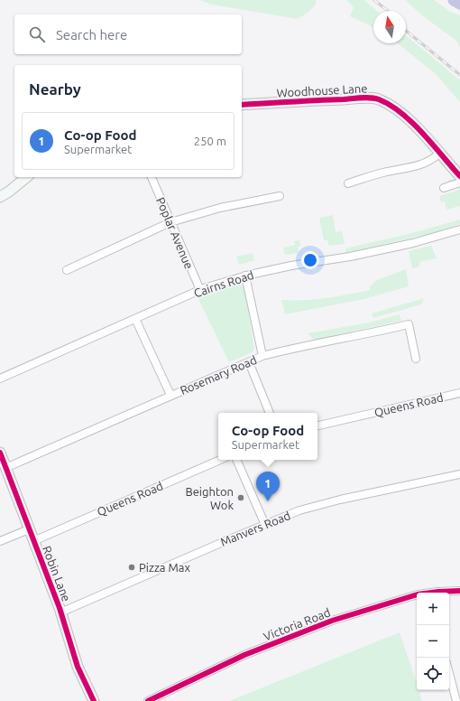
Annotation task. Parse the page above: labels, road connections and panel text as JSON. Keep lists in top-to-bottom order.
{
  "streets": {
    "street": [
      "Woodhouse Lane",
      "Poplar Avenue",
      "Cairns Road",
      "Rosemary Road",
      "Queens Road",
      "Manvers Road",
      "Robin Lane",
      "Victoria Road"
    ]
  },
  "crossings": [
    ["Poplar Avenue", "Cairns Road"],
    ["Rosemary Road", "Robin Lane"],
    ["Queens Road", "Robin Lane"],
    ["Manvers Road", "Robin Lane"]
  ],
  "places": ["Beighton Wok", "Pizza Max"],
  "north": "top",
  "page": {
    "search": "Search here",
    "heading": "Nearby",
    "list": [
      {
        "mark": "1",
        "name": "Co-op Food",
        "note": "Supermarket",
        "value": "250 m"
      }
    ],
    "popup": ["Co-op Food", "Supermarket"],
    "pins": "1",
    "map_buttons": ["+", "−"]
  }
}
